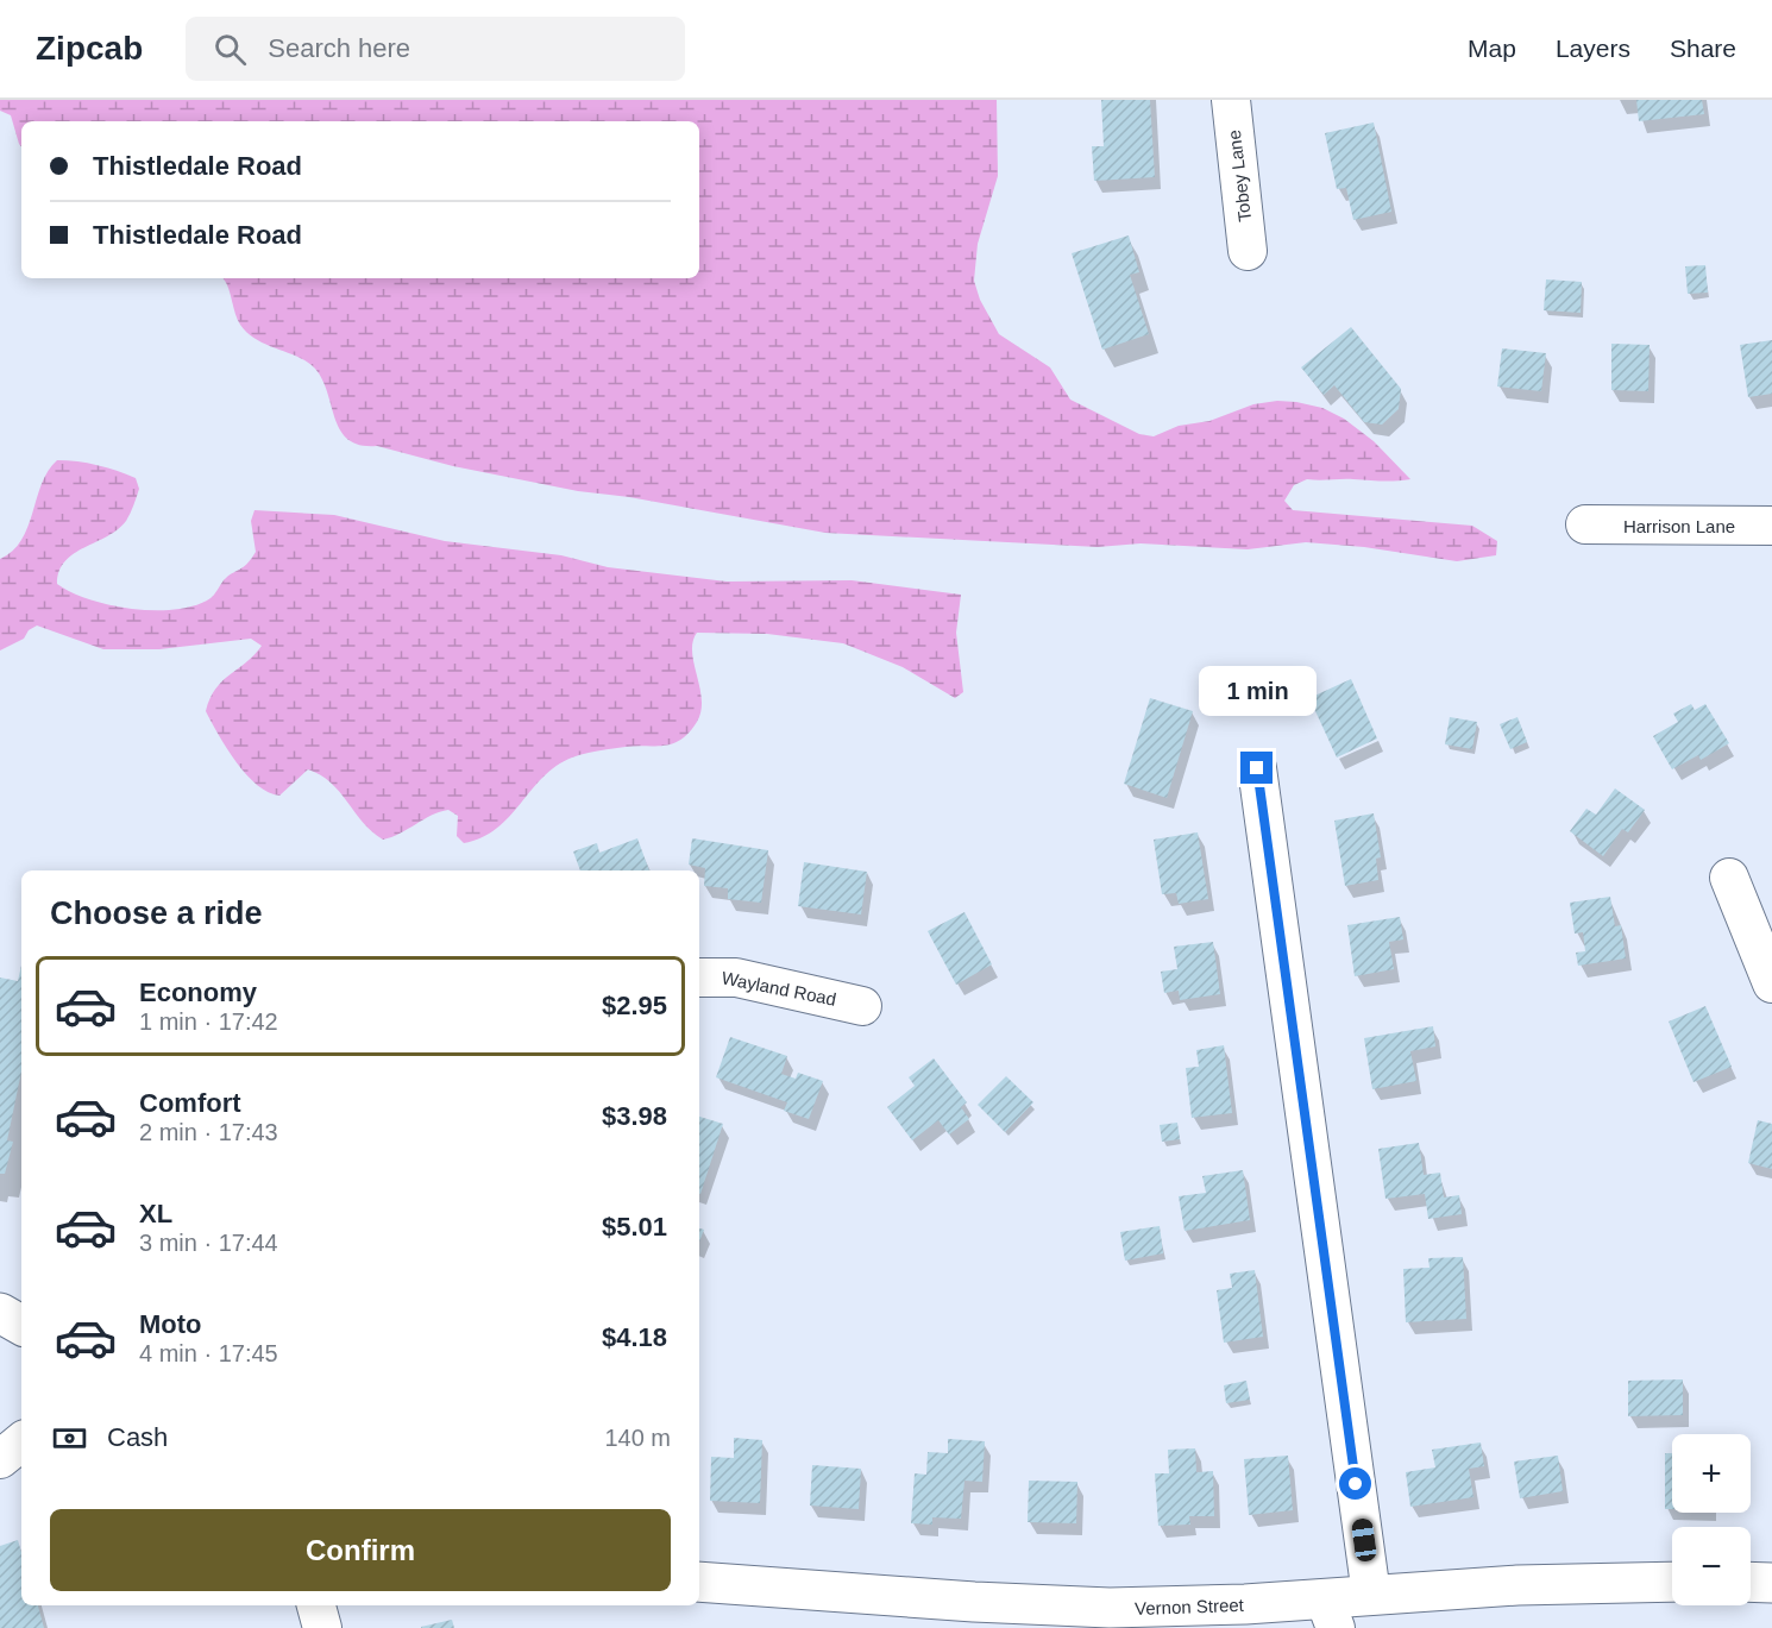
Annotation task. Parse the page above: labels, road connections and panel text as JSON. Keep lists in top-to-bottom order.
{
  "streets": {
    "main road": ["Vernon Street"],
    "street": ["Tobey Lane", "Harrison Lane", "Wayland Road"]
  },
  "page": {
    "header": "Zipcab",
    "search": "Search here",
    "nav": ["Map", "Layers", "Share"],
    "banner": ["Thistledale Road", "Thistledale Road"],
    "bubble": "1 min",
    "heading": "Choose a ride",
    "list": [
      {
        "name": "Economy",
        "note": "1 min · 17:42",
        "value": "$2.95"
      },
      {
        "name": "Comfort",
        "note": "2 min · 17:43",
        "value": "$3.98"
      },
      {
        "name": "XL",
        "note": "3 min · 17:44",
        "value": "$5.01"
      },
      {
        "name": "Moto",
        "note": "4 min · 17:45",
        "value": "$4.18"
      }
    ],
    "pay": ["Cash", "140 m"],
    "map_buttons": ["+", "−"],
    "buttons": "Confirm"
  }
}
